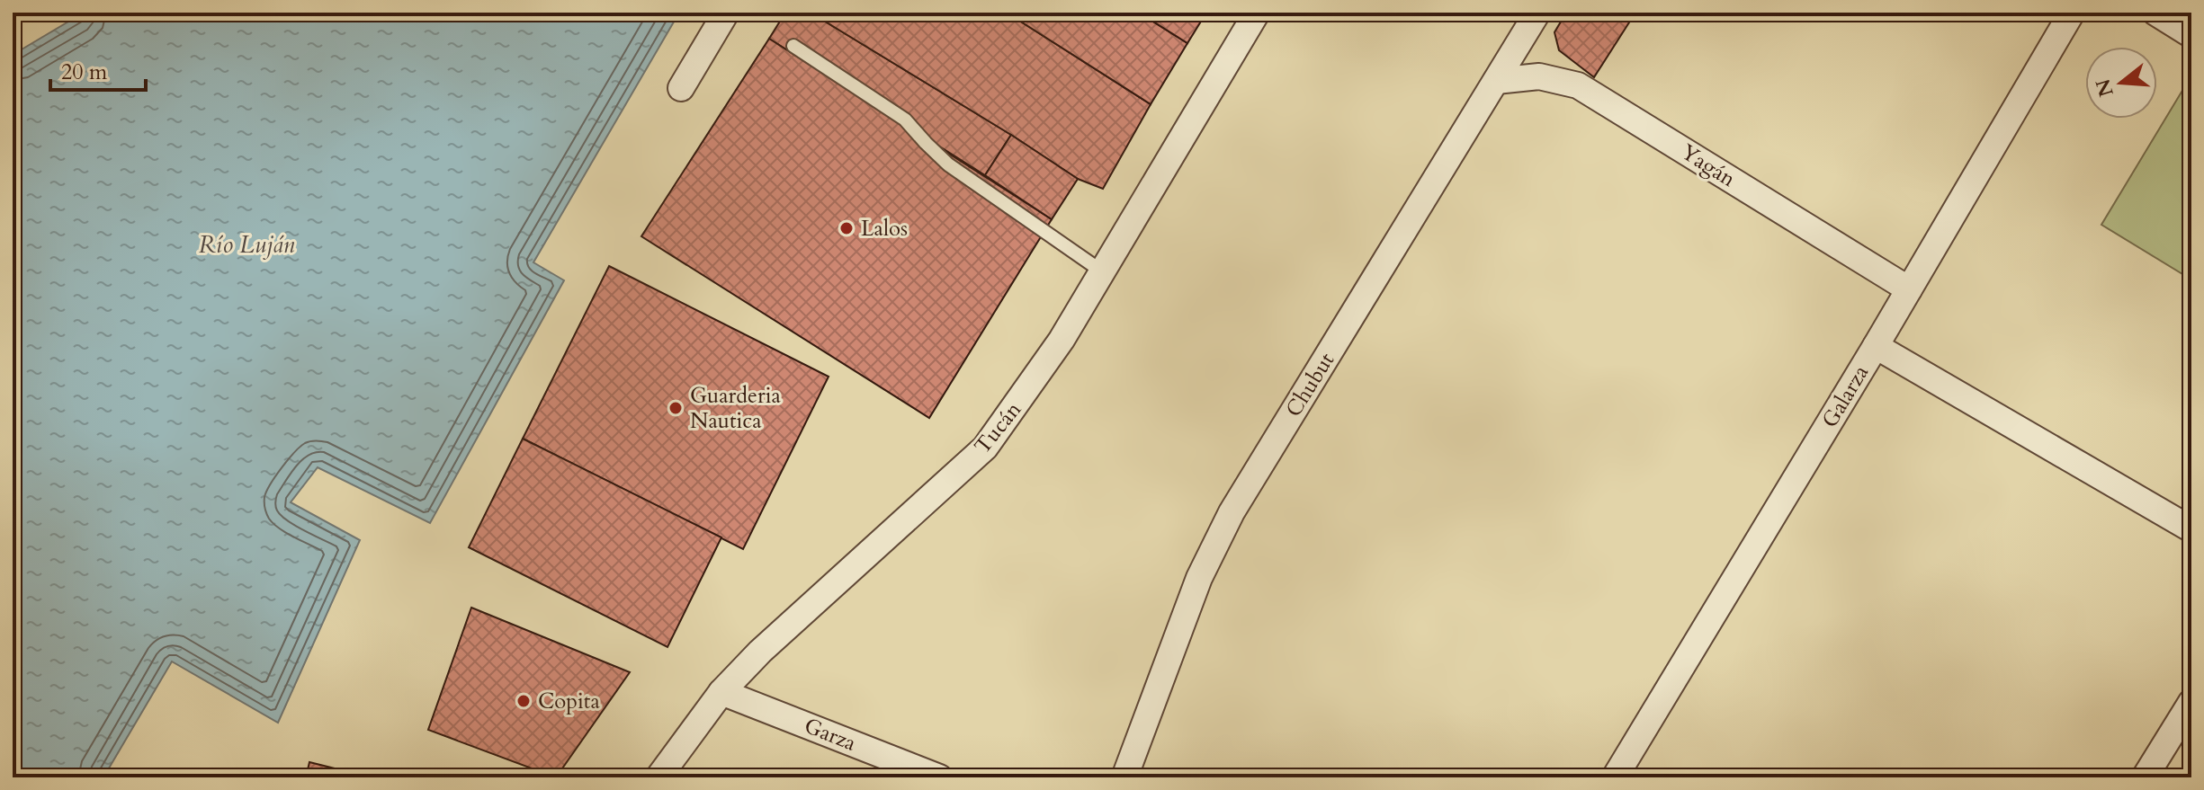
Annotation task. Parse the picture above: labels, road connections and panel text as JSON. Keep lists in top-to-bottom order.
{
  "streets": {
    "street": [
      "Yagán",
      "Chubut",
      "Galarza",
      "Tucán",
      "Garza"
    ]
  },
  "crossings": [
    ["Yagán", "Chubut"],
    ["Yagán", "Galarza"],
    ["Tucán", "Garza"]
  ],
  "water": ["Río Luján"],
  "places": ["Lalos", "Guarderia Nautica", "Copita"],
  "scale_bar": "20 m",
  "north": "left"
}
